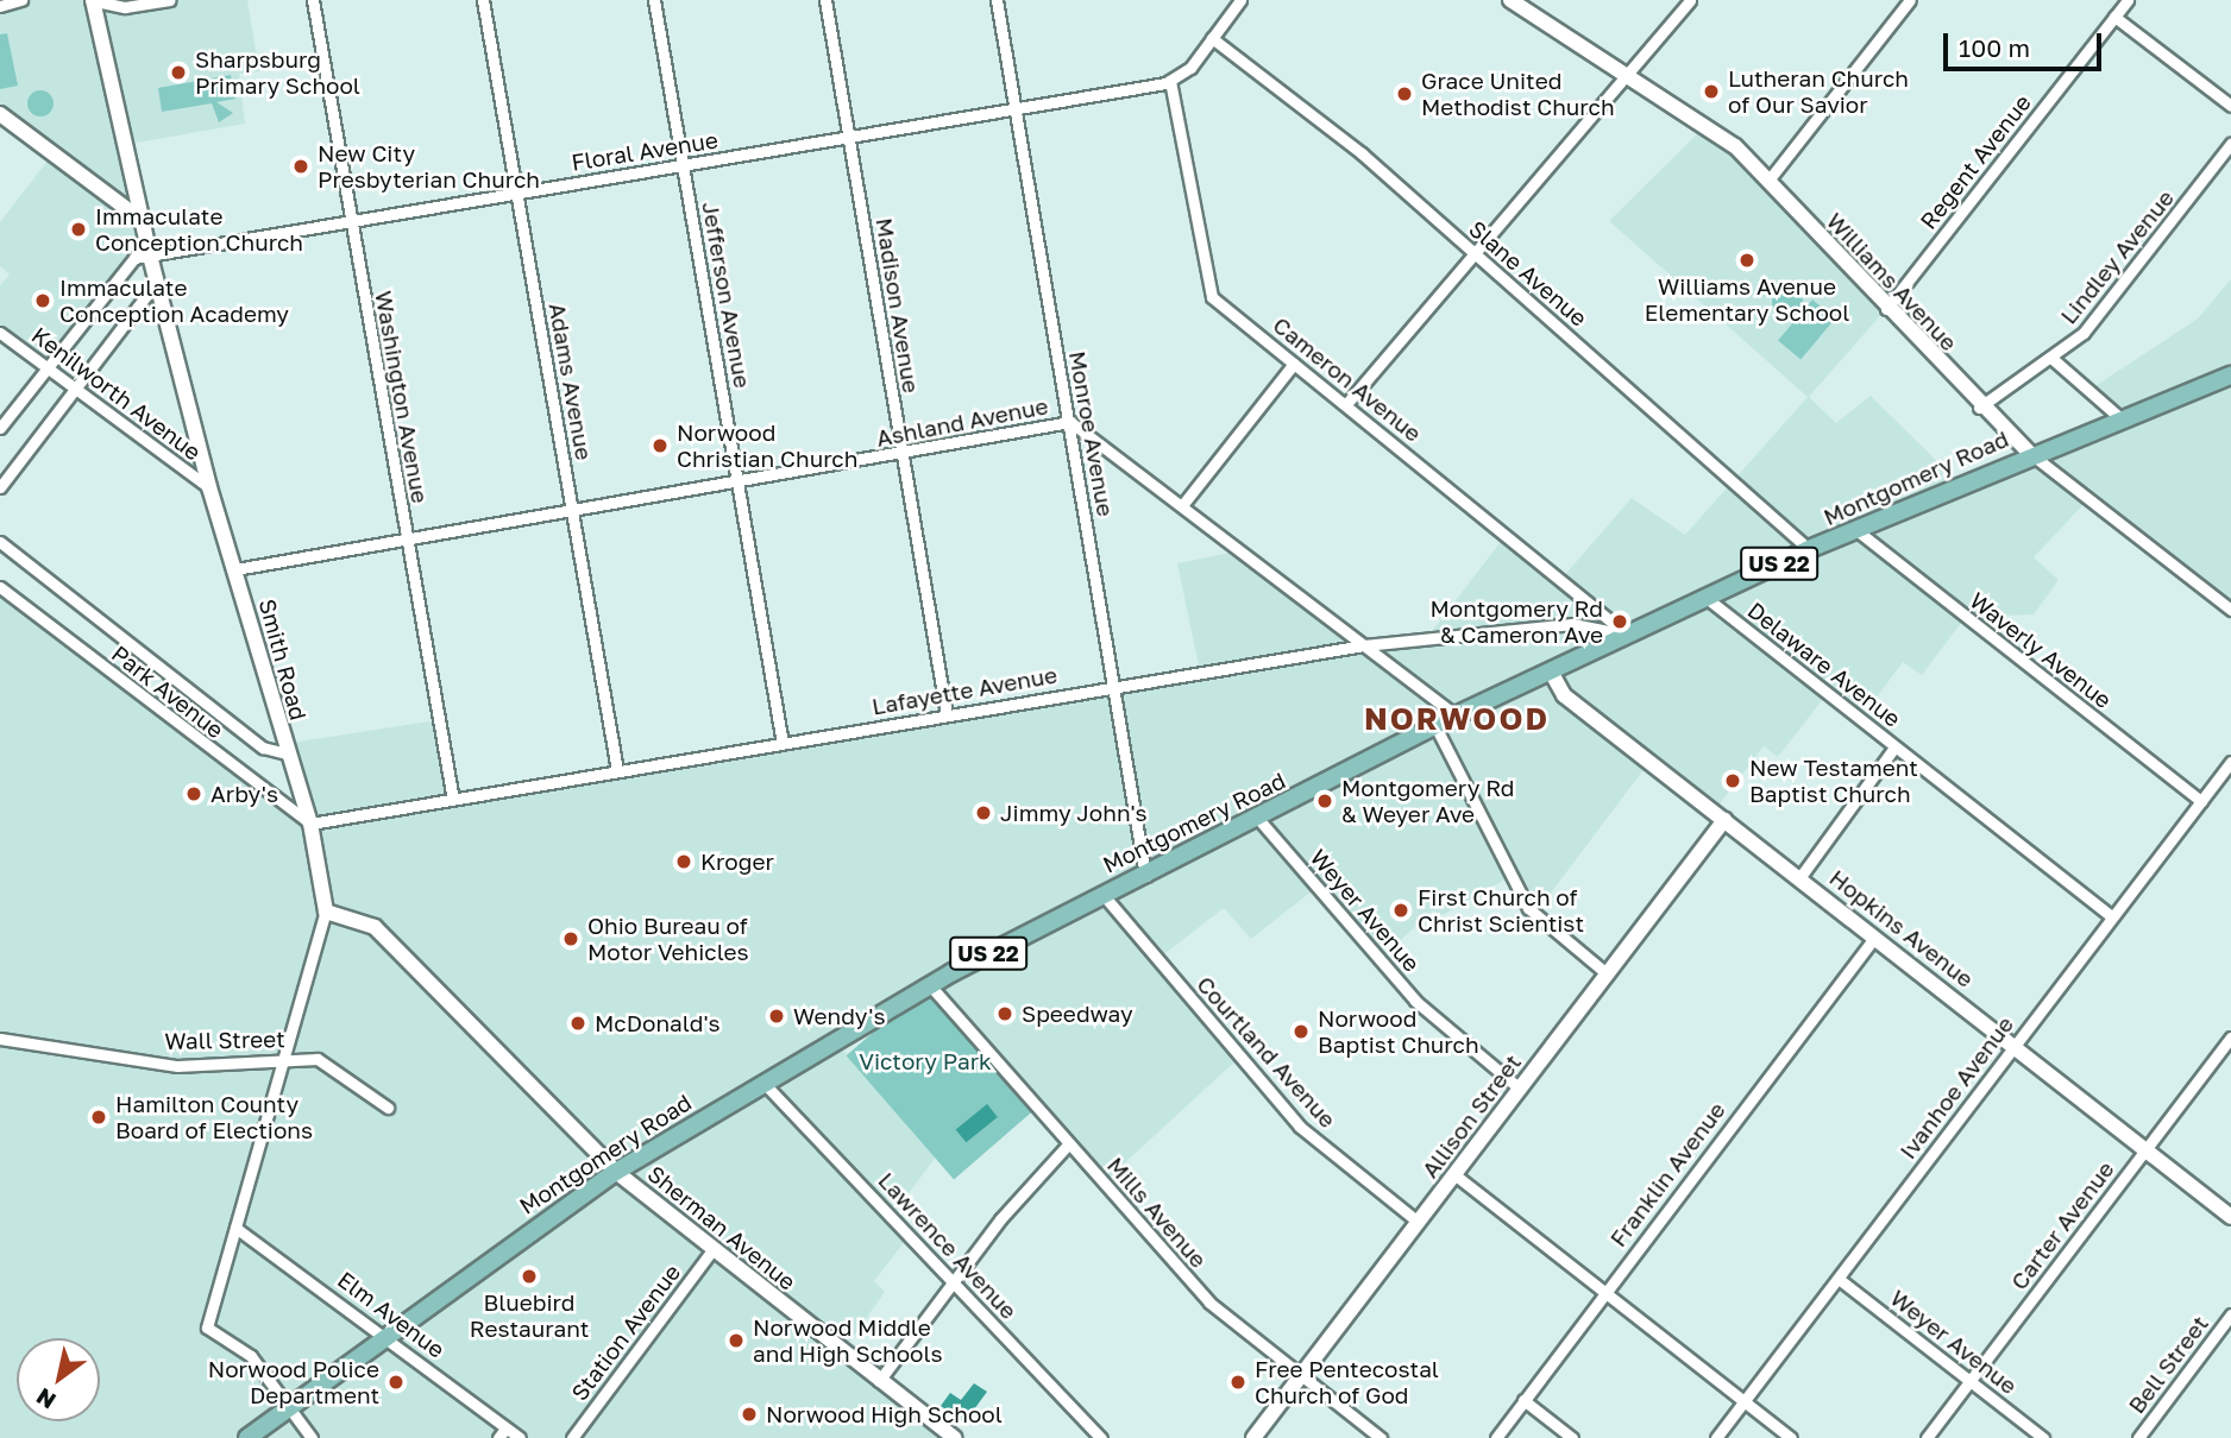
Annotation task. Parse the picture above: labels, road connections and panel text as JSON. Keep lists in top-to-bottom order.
{
  "streets": {
    "main road": ["Montgomery Road", "US 22"],
    "street": [
      "Floral Avenue",
      "Regent Avenue",
      "Lindley Avenue",
      "Slane Avenue",
      "Williams Avenue",
      "Jefferson Avenue",
      "Madison Avenue",
      "Cameron Avenue",
      "Adams Avenue",
      "Kenilworth Avenue",
      "Washington Avenue",
      "Ashland Avenue",
      "Monroe Avenue",
      "Waverly Avenue",
      "Smith Road",
      "Delaware Avenue",
      "Lafayette Avenue",
      "Park Avenue",
      "Weyer Avenue",
      "Hopkins Avenue",
      "Wall Street",
      "Courtland Avenue",
      "Ivanhoe Avenue",
      "Allison Street",
      "Franklin Avenue",
      "Mills Avenue",
      "Carter Avenue",
      "Sherman Avenue",
      "Lawrence Avenue",
      "Elm Avenue",
      "Station Avenue",
      "Bell Street"
    ]
  },
  "crossings": [
    ["Floral Avenue", "Jefferson Avenue"],
    ["Floral Avenue", "Madison Avenue"],
    ["Floral Avenue", "Cameron Avenue"],
    ["Floral Avenue", "Adams Avenue"],
    ["Floral Avenue", "Kenilworth Avenue"],
    ["Floral Avenue", "Washington Avenue"],
    ["Floral Avenue", "Monroe Avenue"],
    ["Floral Avenue", "Smith Road"],
    ["Regent Avenue", "Williams Avenue"],
    ["Lindley Avenue", "Williams Avenue"],
    ["Slane Avenue", "Montgomery Road"],
    ["Williams Avenue", "Montgomery Road"],
    ["Jefferson Avenue", "Ashland Avenue"],
    ["Jefferson Avenue", "Lafayette Avenue"],
    ["Madison Avenue", "Ashland Avenue"],
    ["Madison Avenue", "Lafayette Avenue"],
    ["Cameron Avenue", "Montgomery Road"],
    ["Cameron Avenue", "Lafayette Avenue"],
    ["Adams Avenue", "Ashland Avenue"],
    ["Adams Avenue", "Lafayette Avenue"],
    ["Kenilworth Avenue", "Smith Road"],
    ["Washington Avenue", "Ashland Avenue"],
    ["Washington Avenue", "Lafayette Avenue"],
    ["Ashland Avenue", "Monroe Avenue"],
    ["Ashland Avenue", "Montgomery Road"],
    ["Ashland Avenue", "Smith Road"],
    ["Ashland Avenue", "Lafayette Avenue"],
    ["Monroe Avenue", "Montgomery Road"],
    ["Monroe Avenue", "Lafayette Avenue"],
    ["Montgomery Road", "Waverly Avenue"],
    ["Montgomery Road", "Smith Road"],
    ["Montgomery Road", "Delaware Avenue"],
    ["Montgomery Road", "Lafayette Avenue"],
    ["Montgomery Road", "Weyer Avenue"],
    ["Montgomery Road", "Hopkins Avenue"],
    ["Montgomery Road", "Courtland Avenue"],
    ["Montgomery Road", "Mills Avenue"],
    ["Montgomery Road", "Sherman Avenue"],
    ["Montgomery Road", "Lawrence Avenue"],
    ["Montgomery Road", "Elm Avenue"],
    ["Waverly Avenue", "Ivanhoe Avenue"],
    ["Smith Road", "Lafayette Avenue"],
    ["Smith Road", "Park Avenue"],
    ["Smith Road", "Wall Street"],
    ["Smith Road", "Sherman Avenue"],
    ["Smith Road", "Elm Avenue"],
    ["Delaware Avenue", "Ivanhoe Avenue"],
    ["Lafayette Avenue", "Park Avenue"],
    ["Weyer Avenue", "Ivanhoe Avenue"],
    ["Weyer Avenue", "Allison Street"],
    ["Weyer Avenue", "Carter Avenue"],
    ["Hopkins Avenue", "Ivanhoe Avenue"],
    ["Hopkins Avenue", "Allison Street"],
    ["Hopkins Avenue", "Franklin Avenue"],
    ["Hopkins Avenue", "Carter Avenue"],
    ["Courtland Avenue", "Allison Street"],
    ["Allison Street", "Mills Avenue"],
    ["Sherman Avenue", "Station Avenue"]
  ],
  "districts": ["NORWOOD"],
  "parks": ["Victory Park"],
  "places": [
    "Sharpsburg Primary School",
    "Lutheran Church of Our Savior",
    "Grace United Methodist Church",
    "New City Presbyterian Church",
    "Immaculate Conception Church",
    "Williams Avenue Elementary School",
    "Immaculate Conception Academy",
    "Norwood Christian Church",
    "Montgomery Rd & Cameron Ave",
    "New Testament Baptist Church",
    "Arby's",
    "Montgomery Rd & Weyer Ave",
    "Jimmy John's",
    "Kroger",
    "First Church of Christ Scientist",
    "Ohio Bureau of Motor Vehicles",
    "Speedway",
    "Wendy's",
    "McDonald's",
    "Norwood Baptist Church",
    "Hamilton County Board of Elections",
    "Bluebird Restaurant",
    "Norwood Middle and High Schools",
    "Norwood Police Department",
    "Free Pentecostal Church of God",
    "Norwood High School"
  ],
  "scale_bar": "100 m",
  "north": "bottom left"
}
